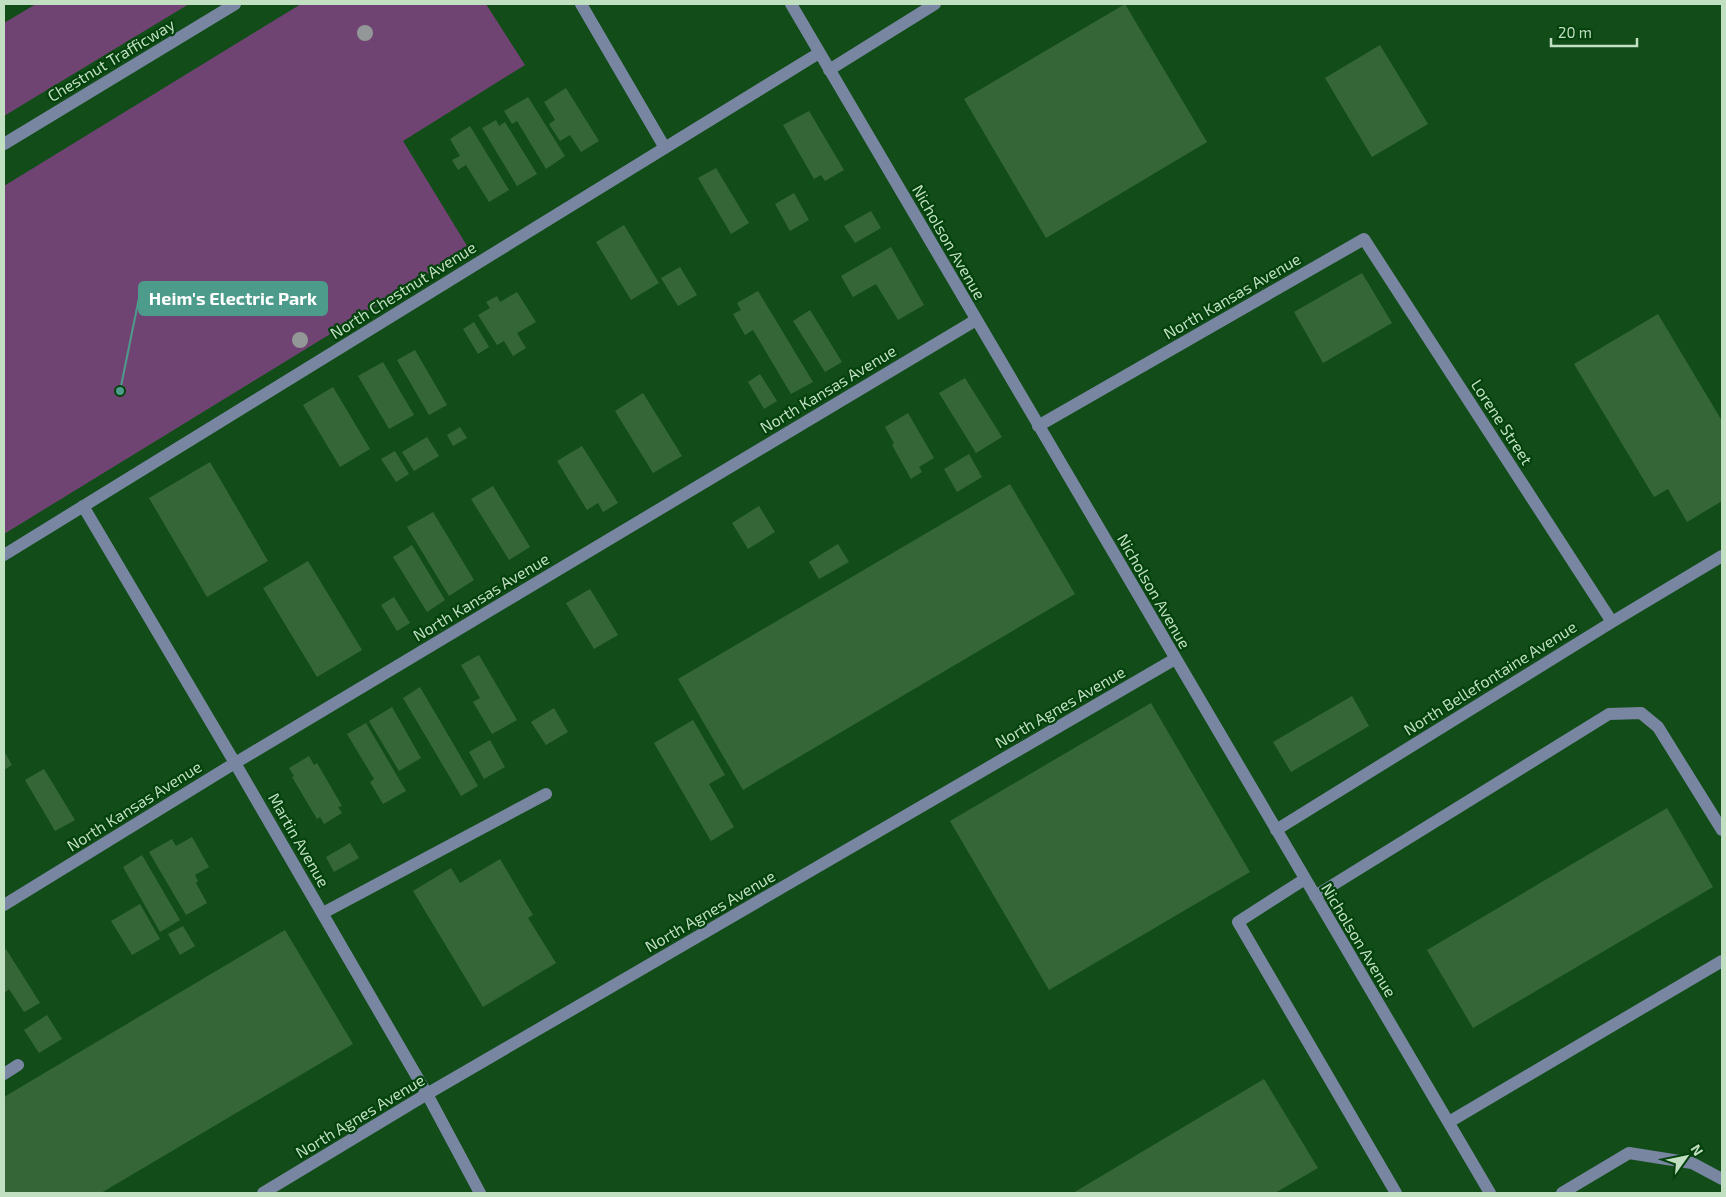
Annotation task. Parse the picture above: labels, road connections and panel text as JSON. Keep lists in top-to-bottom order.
{
  "streets": {
    "street": [
      "Chestnut Trafficway",
      "Nicholson Avenue",
      "North Chestnut Avenue",
      "North Kansas Avenue",
      "Lorene Street",
      "North Bellefontaine Avenue",
      "North Agnes Avenue",
      "Martin Avenue"
    ]
  },
  "crossings": [
    ["Nicholson Avenue", "North Chestnut Avenue"],
    ["Nicholson Avenue", "North Kansas Avenue"],
    ["Nicholson Avenue", "North Bellefontaine Avenue"],
    ["Nicholson Avenue", "North Agnes Avenue"],
    ["North Chestnut Avenue", "Martin Avenue"],
    ["North Kansas Avenue", "Lorene Street"],
    ["North Kansas Avenue", "Martin Avenue"],
    ["Lorene Street", "North Bellefontaine Avenue"],
    ["North Agnes Avenue", "Martin Avenue"]
  ],
  "places": ["Heim's Electric Park"],
  "scale_bar": "20 m",
  "north": "top right"
}
